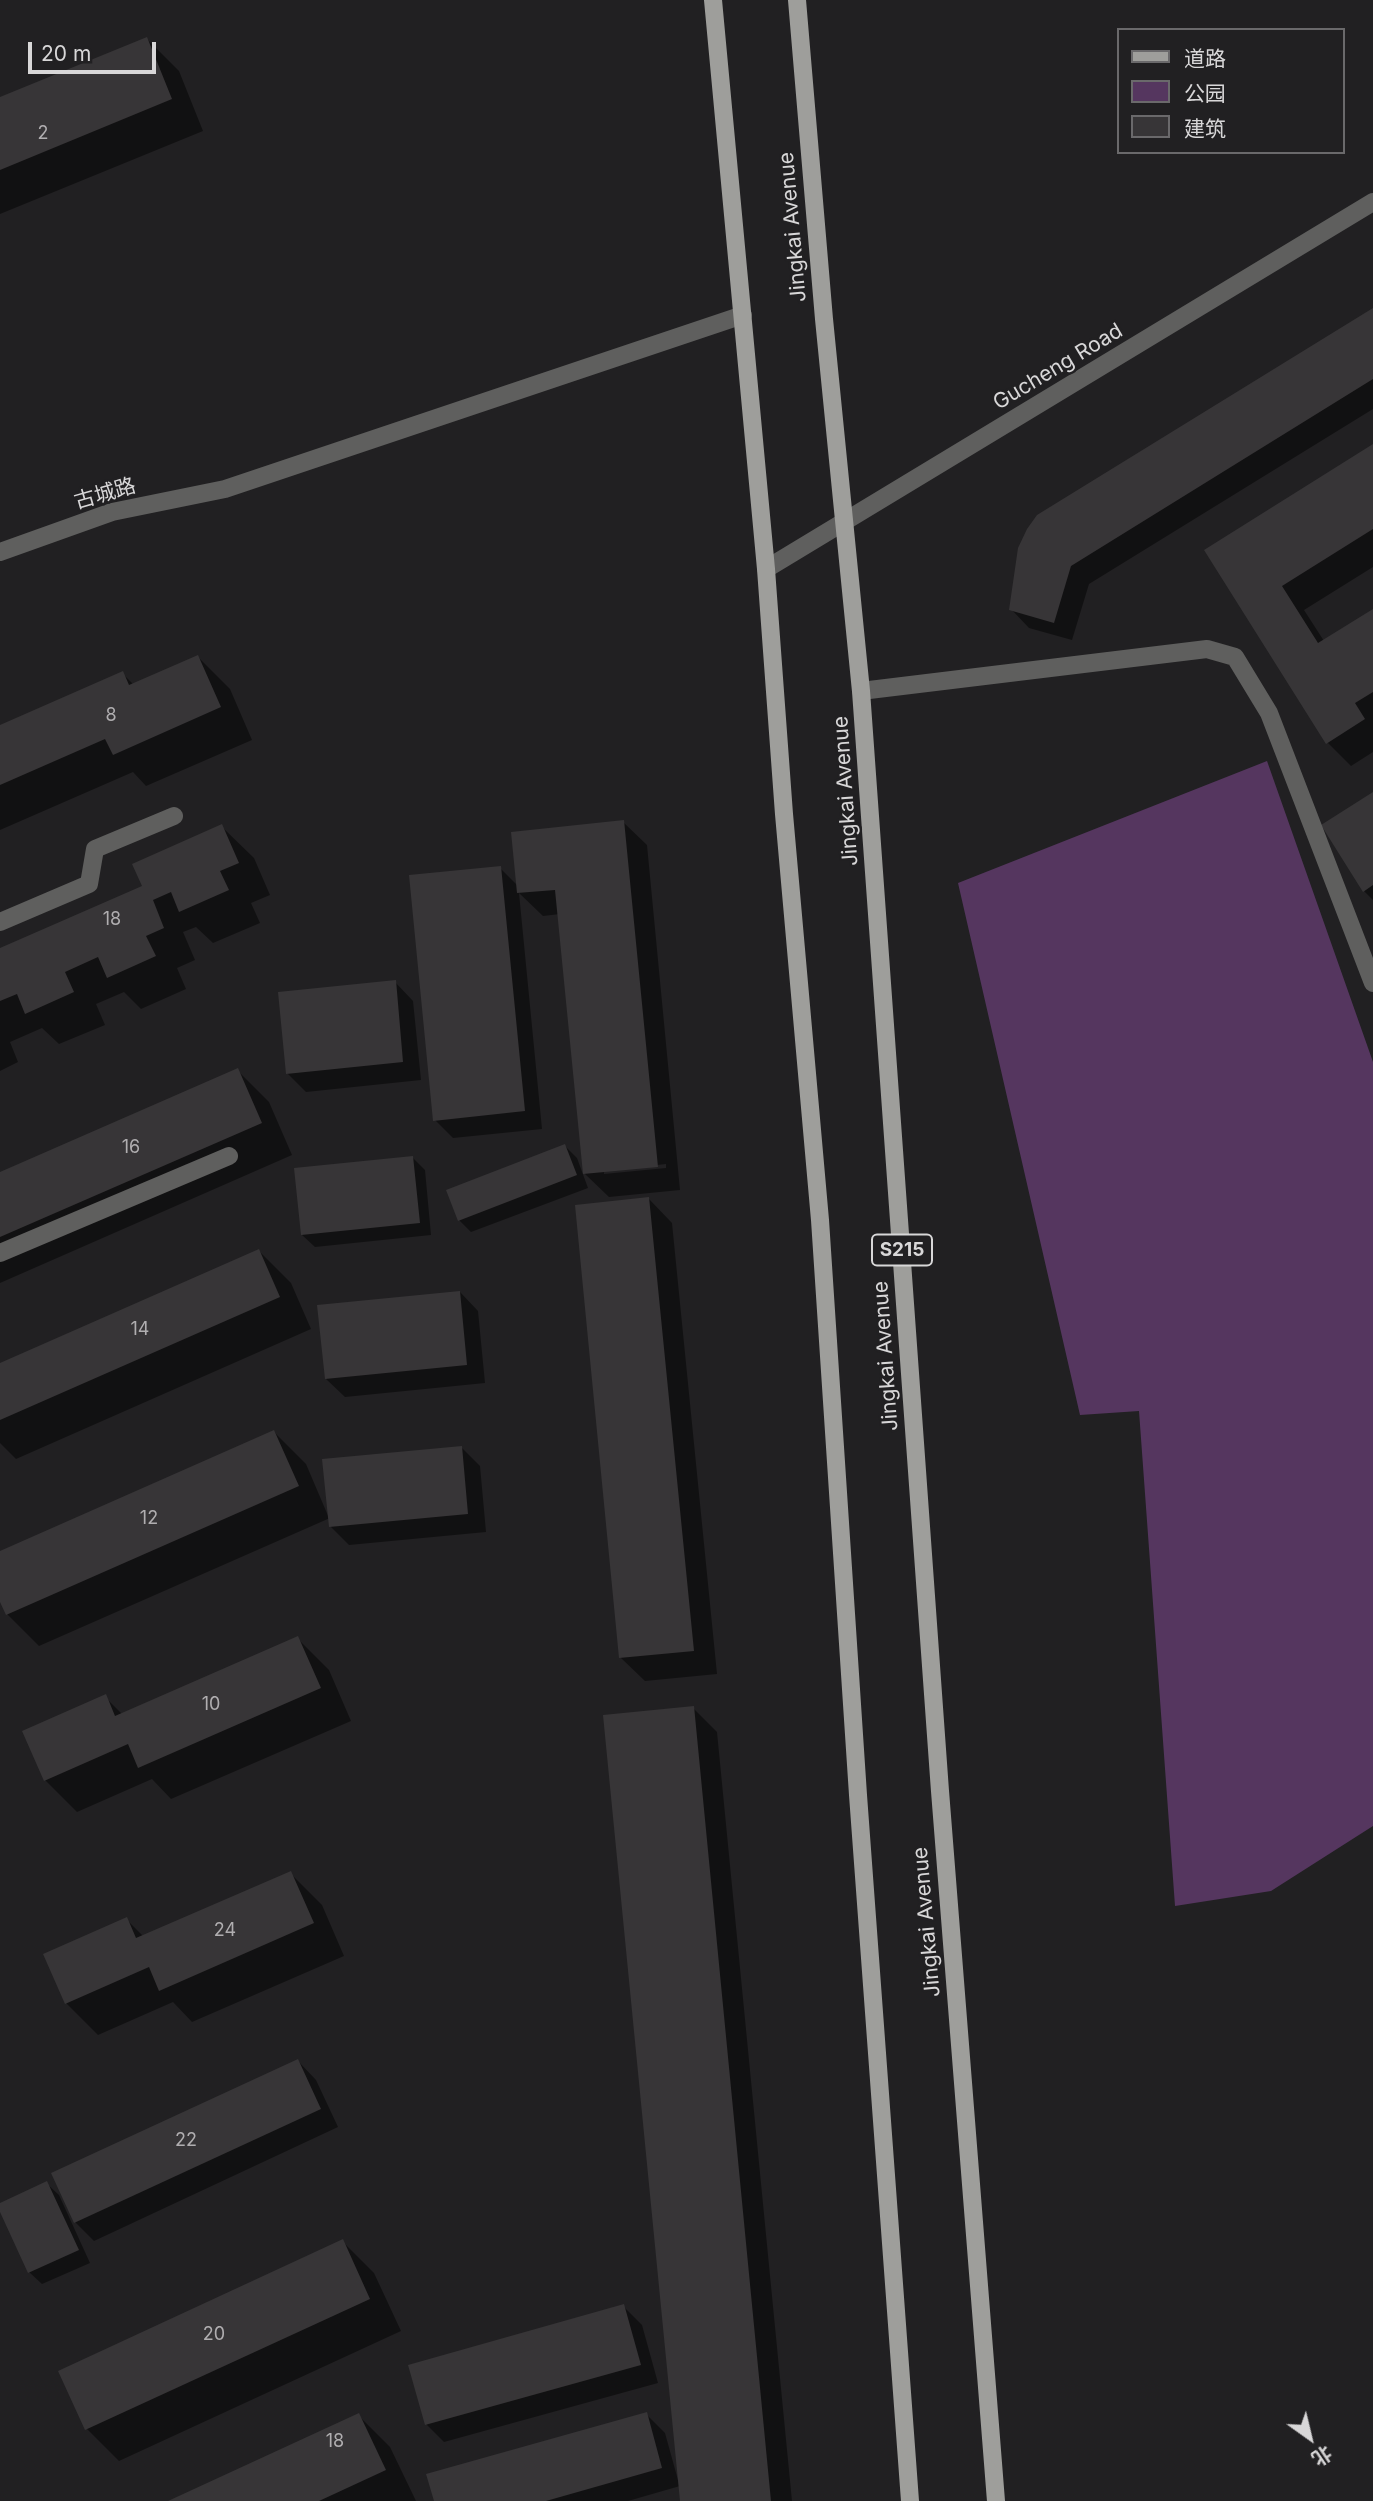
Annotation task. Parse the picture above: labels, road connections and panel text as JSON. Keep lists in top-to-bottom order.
{
  "streets": {
    "main road": ["Jingkai Avenue", "S215"],
    "street": ["Gucheng Road", "古城路"]
  },
  "crossings": [
    ["Jingkai Avenue", "Gucheng Road"]
  ],
  "house_numbers": [
    "2",
    "8",
    "18",
    "16",
    "14",
    "12",
    "10",
    "24",
    "22",
    "20",
    "18"
  ],
  "legend": ["道路", "公园", "建筑"],
  "scale_bar": "20 m",
  "north": "bottom right"
}
